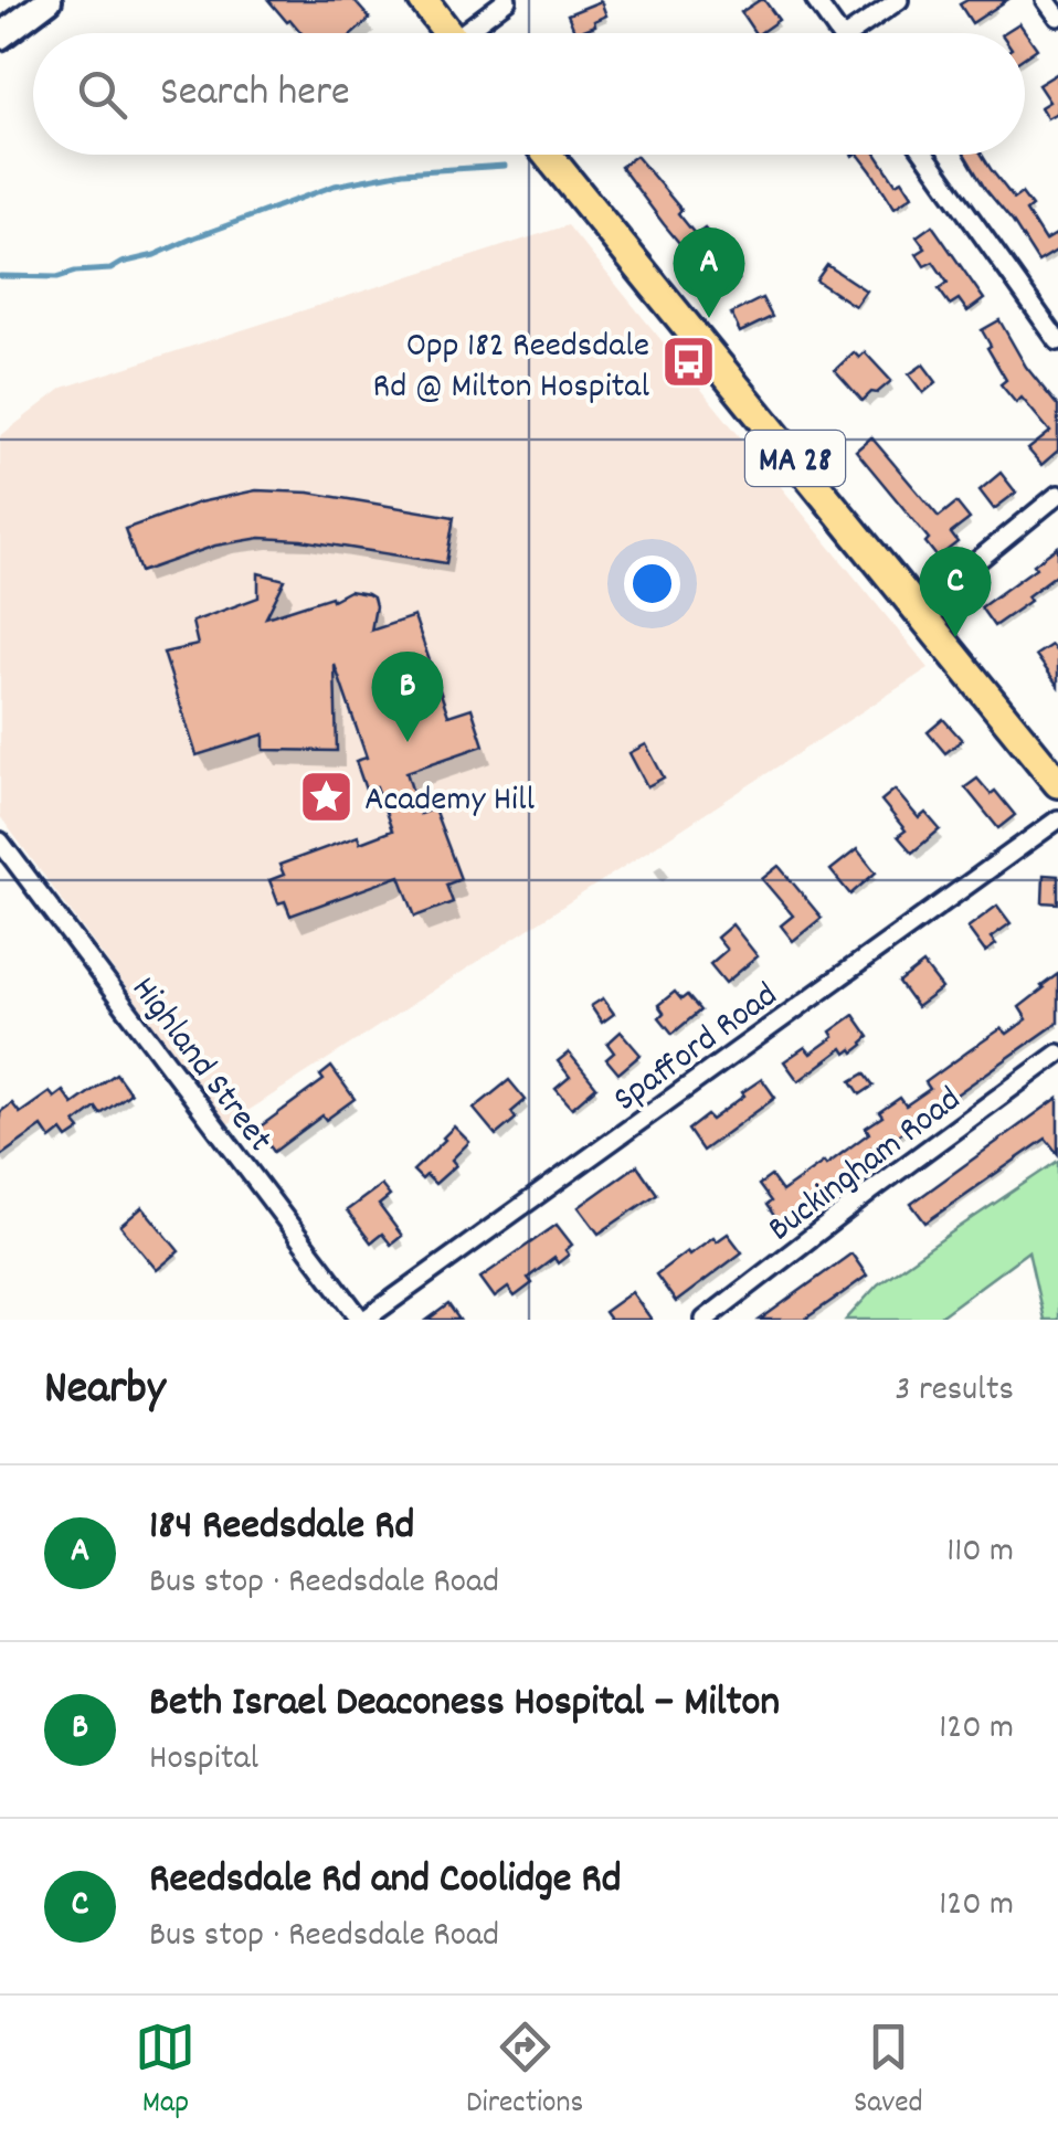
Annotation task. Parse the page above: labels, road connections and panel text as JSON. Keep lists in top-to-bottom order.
{
  "streets": {
    "main road": ["MA 28"],
    "street": ["Spafford Road", "Highland Street", "Buckingham Road"]
  },
  "crossings": [
    ["Spafford Road", "Highland Street"]
  ],
  "places": {
    "bus stop": ["Opp 182 Reedsdale Rd @ Milton Hospital"],
    "place": ["Academy Hill"]
  },
  "page": {
    "search": "Search here",
    "pins": ["A", "C", "B"],
    "heading": ["Nearby", "3 results"],
    "list": [
      {
        "mark": "A",
        "name": "184 Reedsdale Rd",
        "note": "Bus stop · Reedsdale Road",
        "value": "110 m"
      },
      {
        "mark": "B",
        "name": "Beth Israel Deaconess Hospital – Milton",
        "note": "Hospital",
        "value": "120 m"
      },
      {
        "mark": "C",
        "name": "Reedsdale Rd and Coolidge Rd",
        "note": "Bus stop · Reedsdale Road",
        "value": "120 m"
      }
    ],
    "nav": ["Map", "Directions", "Saved"]
  }
}
